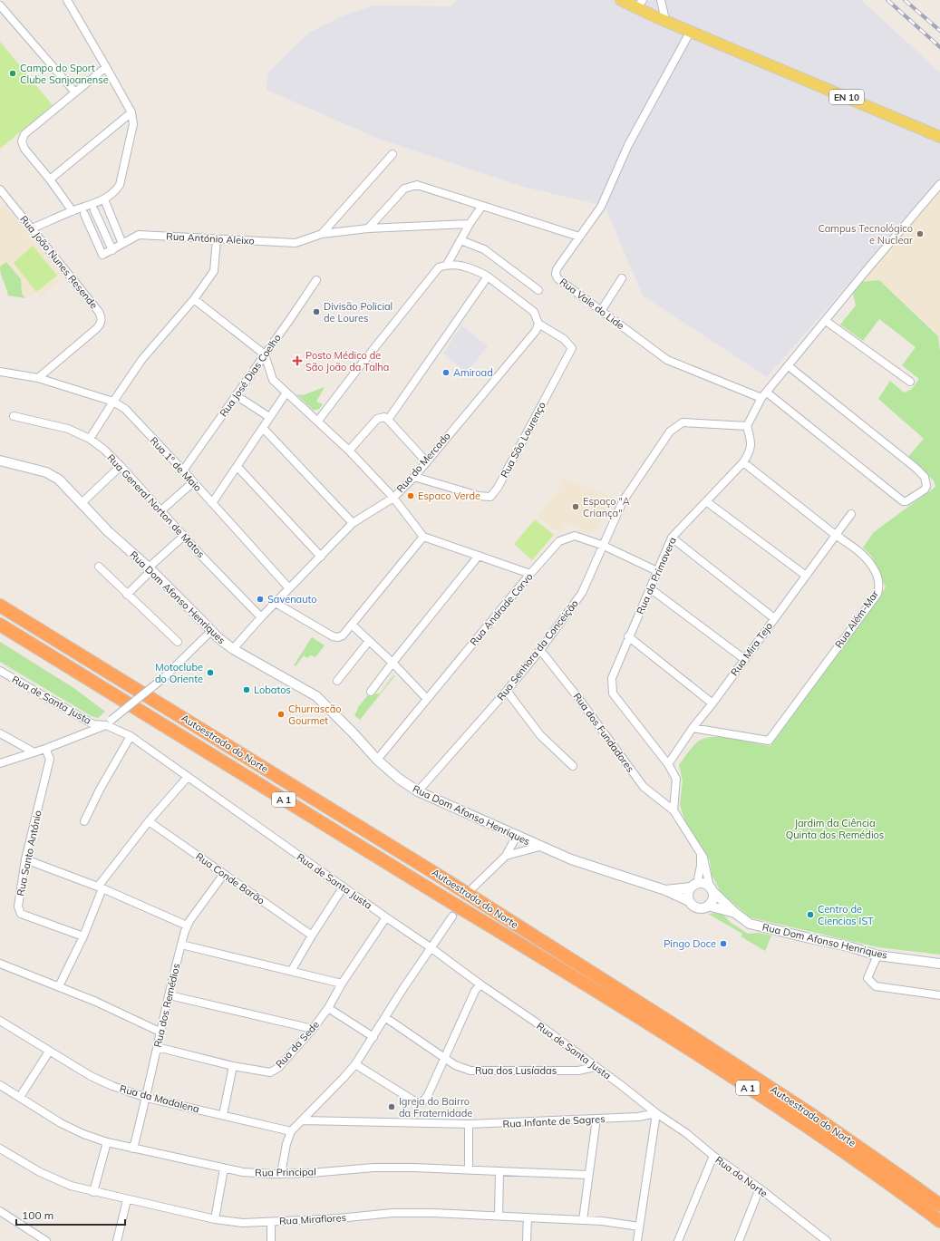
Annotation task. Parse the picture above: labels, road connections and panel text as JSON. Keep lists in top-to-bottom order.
{
  "streets": {
    "highway": ["Autoestrada do Norte", "A 1"],
    "main road": ["EN 10"],
    "street": [
      "Rua António Aleixo",
      "Rua João Nunes Resende",
      "Rua Vale do Lide",
      "Rua José Dias Coelho",
      "Rua São Lourenço",
      "Rua do Mercado",
      "Rua 1º de Maio",
      "Rua General Norton de Matos",
      "Rua da Primavera",
      "Rua Dom Afonso Henriques",
      "Rua Andrade Corvo",
      "Rua Além-Mar",
      "Rua Mira Tejo",
      "Rua Senhora da Conceição",
      "Rua de Santa Justa",
      "Rua dos Fundadores",
      "Rua Santo António",
      "Rua Conde Barão",
      "Rua dos Remédios",
      "Rua da Sede",
      "Rua dos Lusíadas",
      "Rua da Madalena",
      "Rua Infante de Sagres",
      "Rua Principal",
      "Rua do Norte",
      "Rua Miraflores"
    ]
  },
  "crossings": [
    ["EN 10", "Rua Vale do Lide"],
    ["Rua João Nunes Resende", "Rua 1º de Maio"],
    ["Rua José Dias Coelho", "Rua 1º de Maio"],
    ["Rua São Lourenço", "Rua do Mercado"],
    ["Rua do Mercado", "Rua 1º de Maio"],
    ["Rua do Mercado", "Rua General Norton de Matos"],
    ["Rua do Mercado", "Rua Dom Afonso Henriques"],
    ["Rua da Primavera", "Rua Andrade Corvo"],
    ["Rua da Primavera", "Rua Além-Mar"],
    ["Rua da Primavera", "Rua Mira Tejo"],
    ["Rua da Primavera", "Rua Senhora da Conceição"],
    ["Rua da Primavera", "Rua dos Fundadores"],
    ["Rua Dom Afonso Henriques", "Rua Andrade Corvo"],
    ["Rua Dom Afonso Henriques", "Rua Senhora da Conceição"],
    ["Rua Andrade Corvo", "Rua Senhora da Conceição"],
    ["Rua Além-Mar", "Rua Mira Tejo"],
    ["Rua Senhora da Conceição", "Rua dos Fundadores"],
    ["Rua de Santa Justa", "Rua da Sede"],
    ["Rua de Santa Justa", "Rua dos Lusíadas"],
    ["Rua de Santa Justa", "Rua Infante de Sagres"],
    ["Rua de Santa Justa", "Rua do Norte"],
    ["Rua Conde Barão", "Rua dos Remédios"],
    ["Rua dos Remédios", "Rua da Sede"],
    ["Rua dos Remédios", "Rua da Madalena"],
    ["Rua dos Remédios", "Rua Principal"],
    ["Rua Infante de Sagres", "Rua do Norte"]
  ],
  "parks": ["Jardim da Ciência Quinta dos Remédios"],
  "places": {
    "other": [
      "Campo do Sport Clube Sanjoanense",
      "Campus Tecnológico e Nuclear",
      "Divisão Policial de Loures",
      "Amiroad",
      "Espaco Verde",
      "Espaço \"A Criança\"",
      "Savenauto",
      "Motoclube do Oriente",
      "Lobatos",
      "Churrascão Gourmet",
      "Centro de Ciencias IST",
      "Pingo Doce",
      "Igreja do Bairro da Fraternidade"
    ],
    "health": ["Posto Médico de São João da Talha"]
  },
  "scale_bar": "100 m"
}
